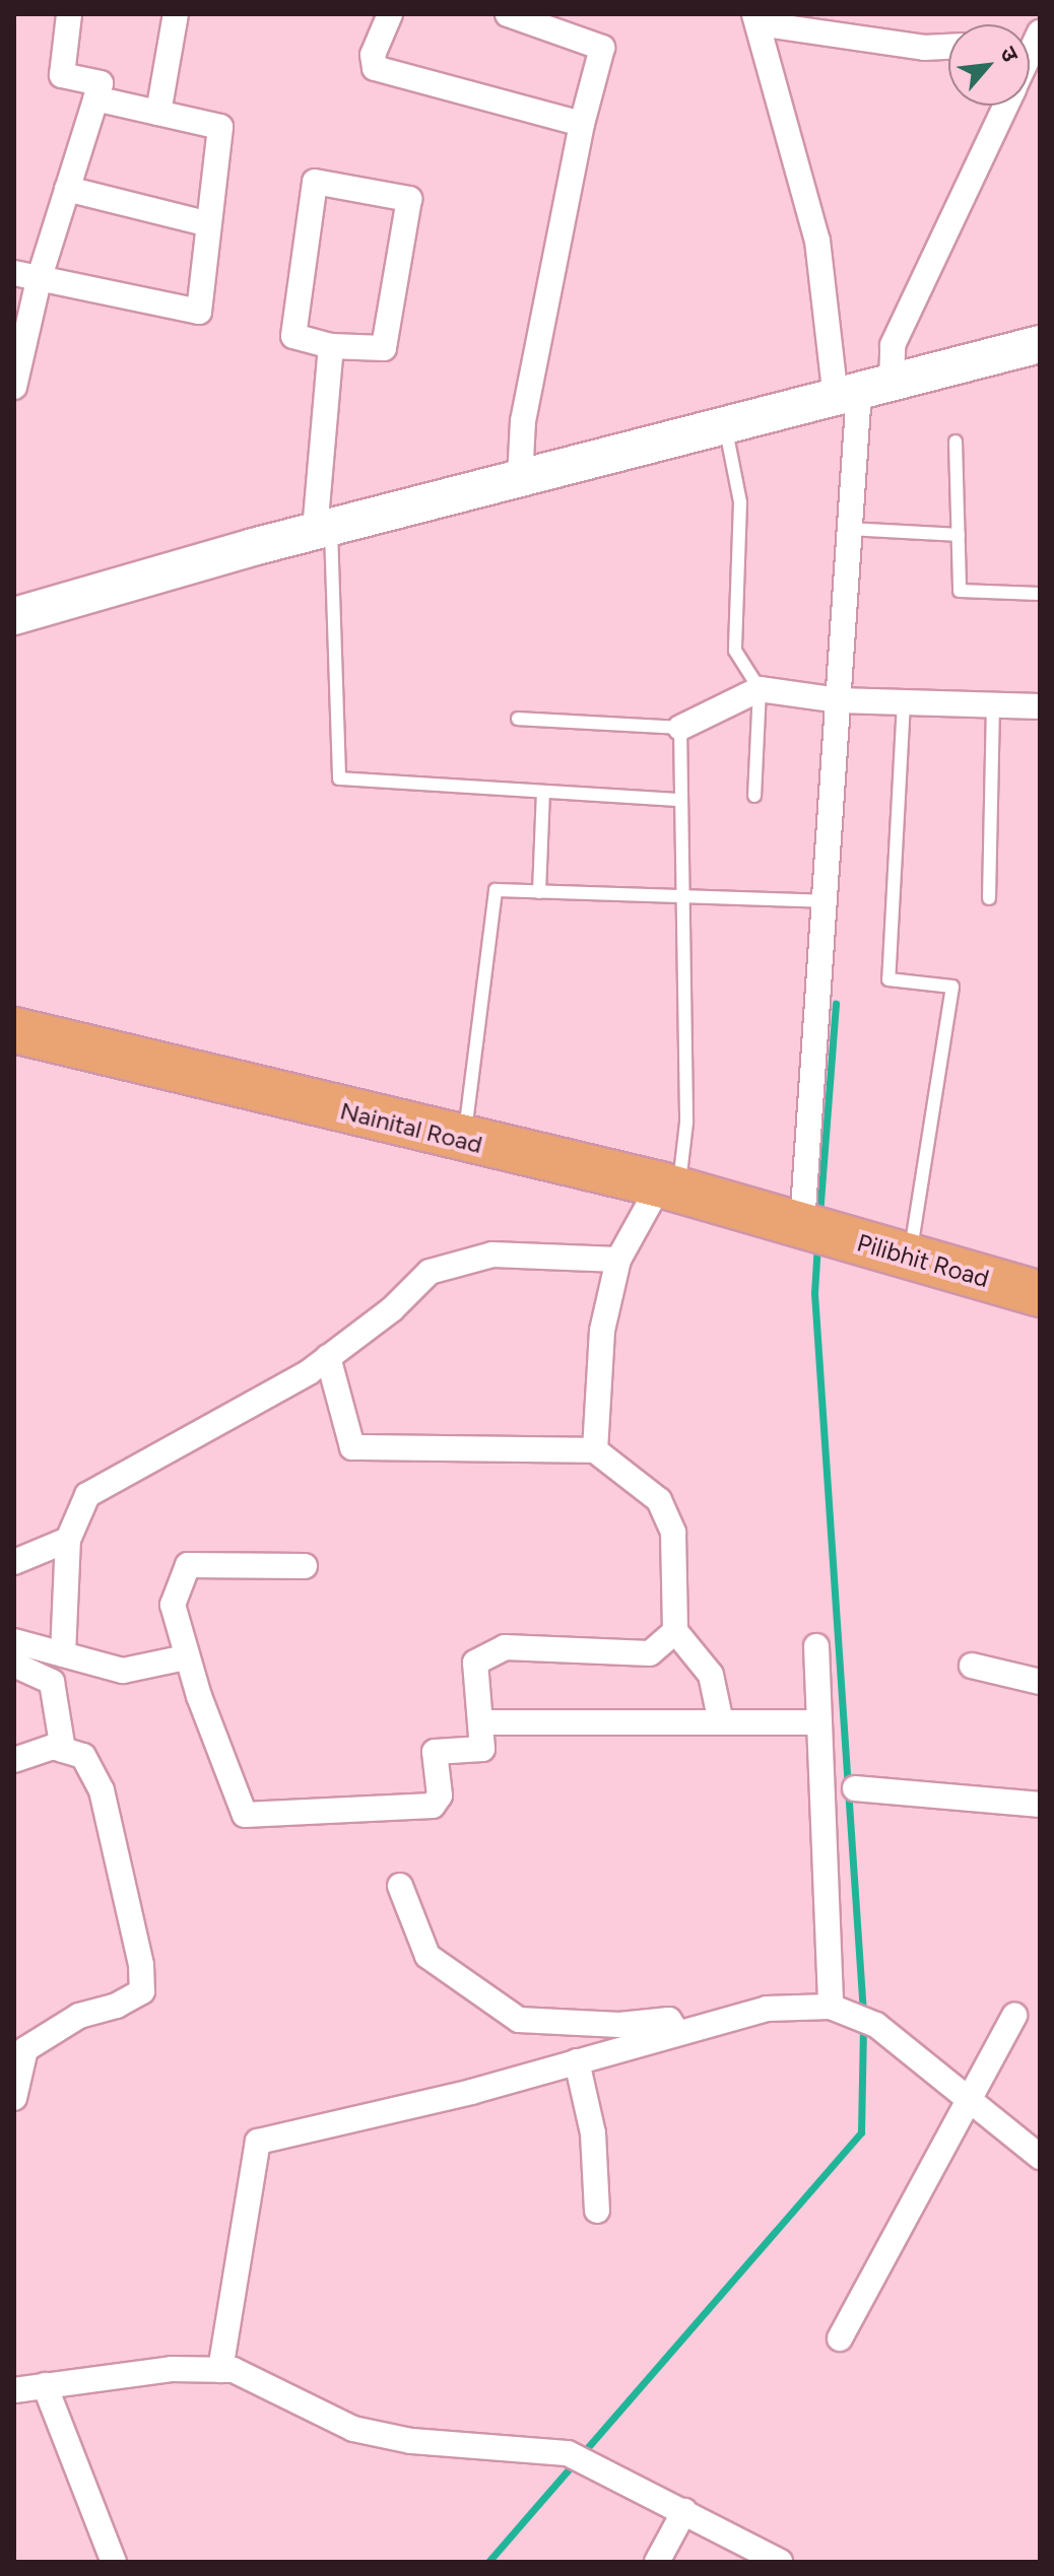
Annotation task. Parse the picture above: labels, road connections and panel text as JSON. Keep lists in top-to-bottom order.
{
  "streets": {
    "highway": ["Nainital Road", "Pilibhit Road"]
  },
  "crossings": [
    ["Nainital Road", "Pilibhit Road"]
  ],
  "north": "top right"
}
